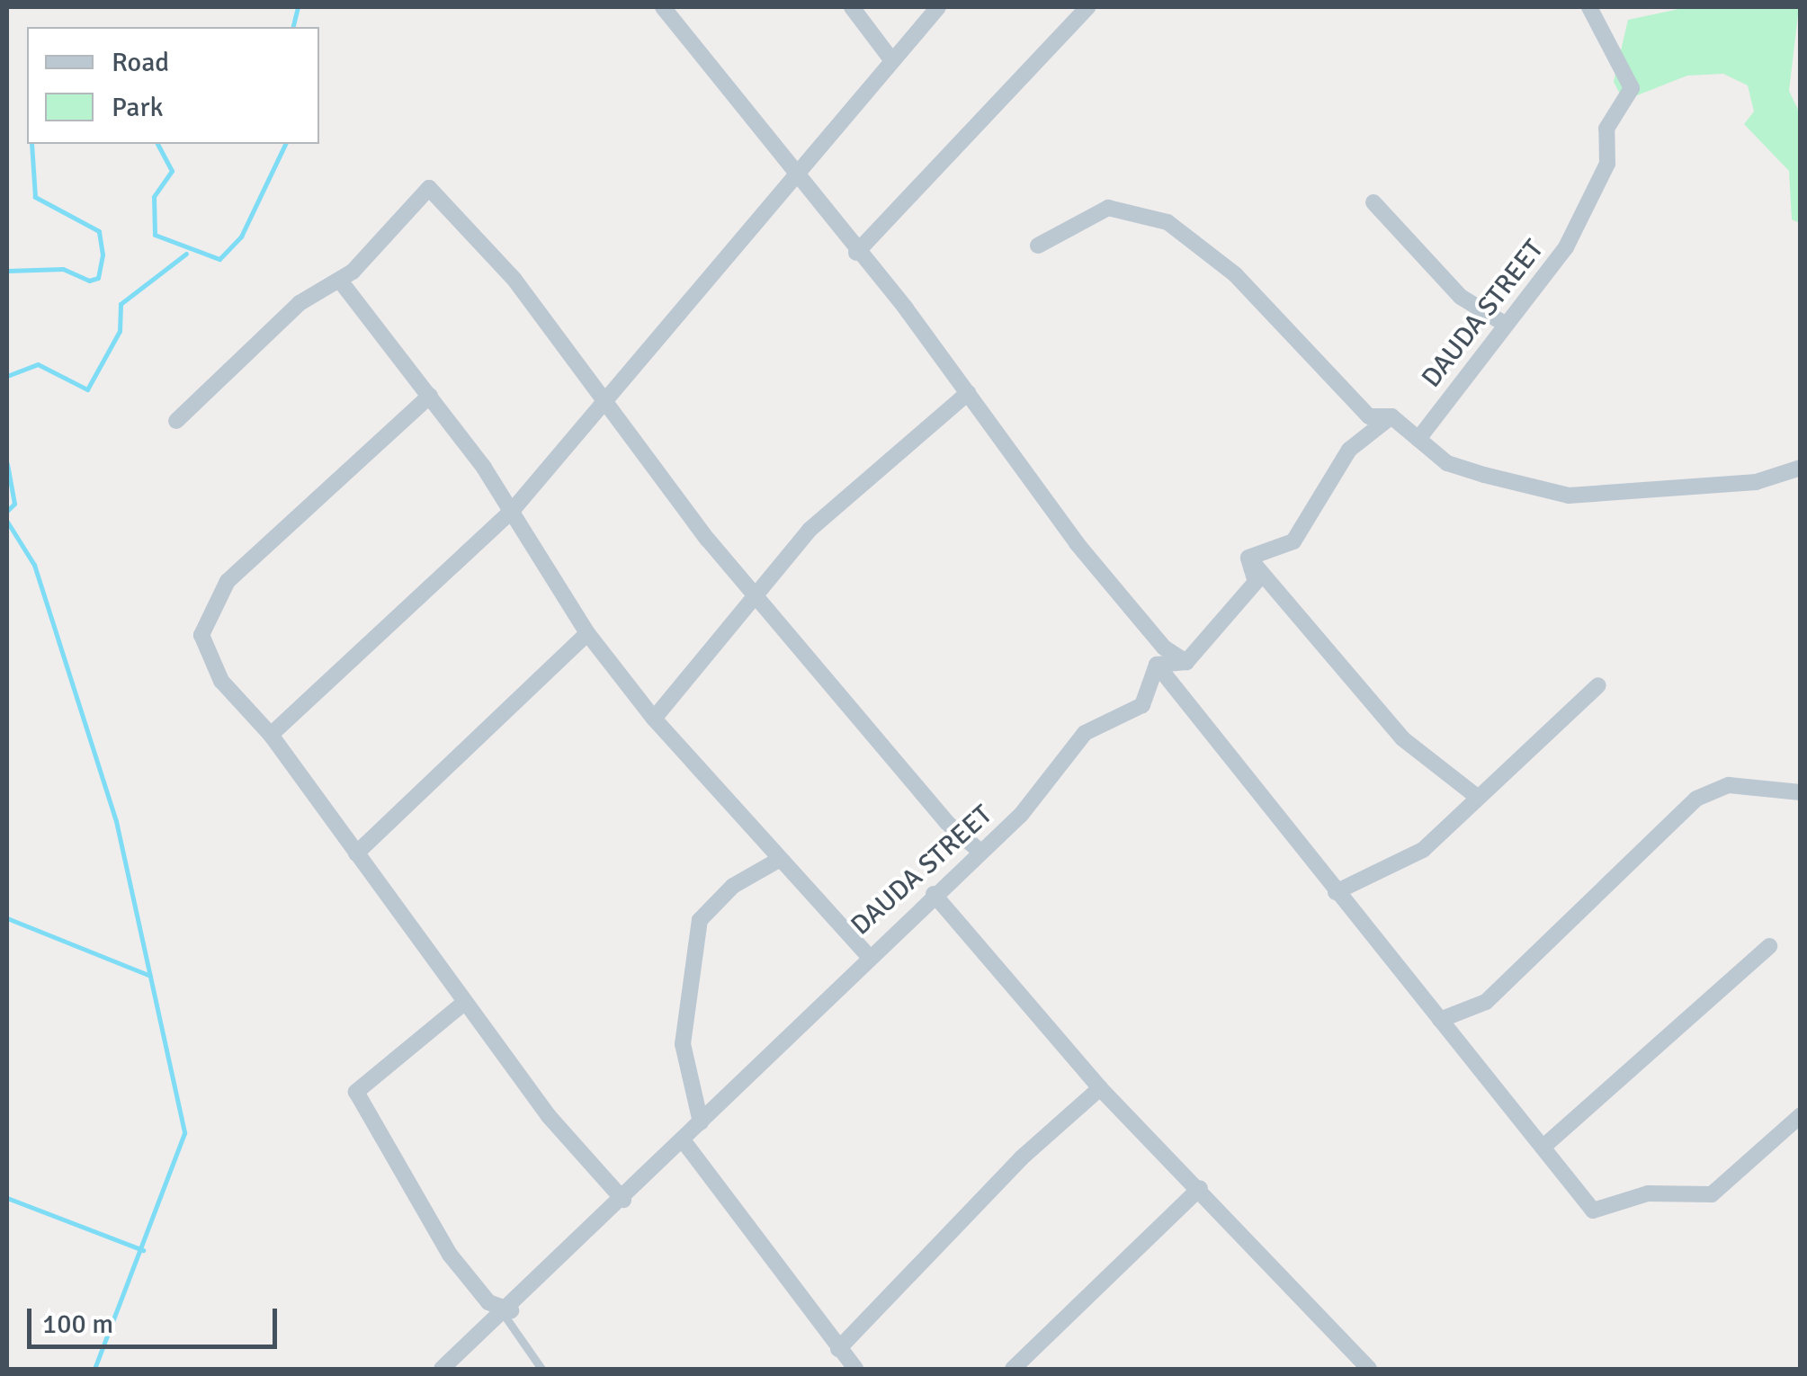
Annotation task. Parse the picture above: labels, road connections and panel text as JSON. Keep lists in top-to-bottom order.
{
  "streets": {
    "street": ["DAUDA STREET"]
  },
  "legend": ["Road", "Park"],
  "scale_bar": "100 m"
}
